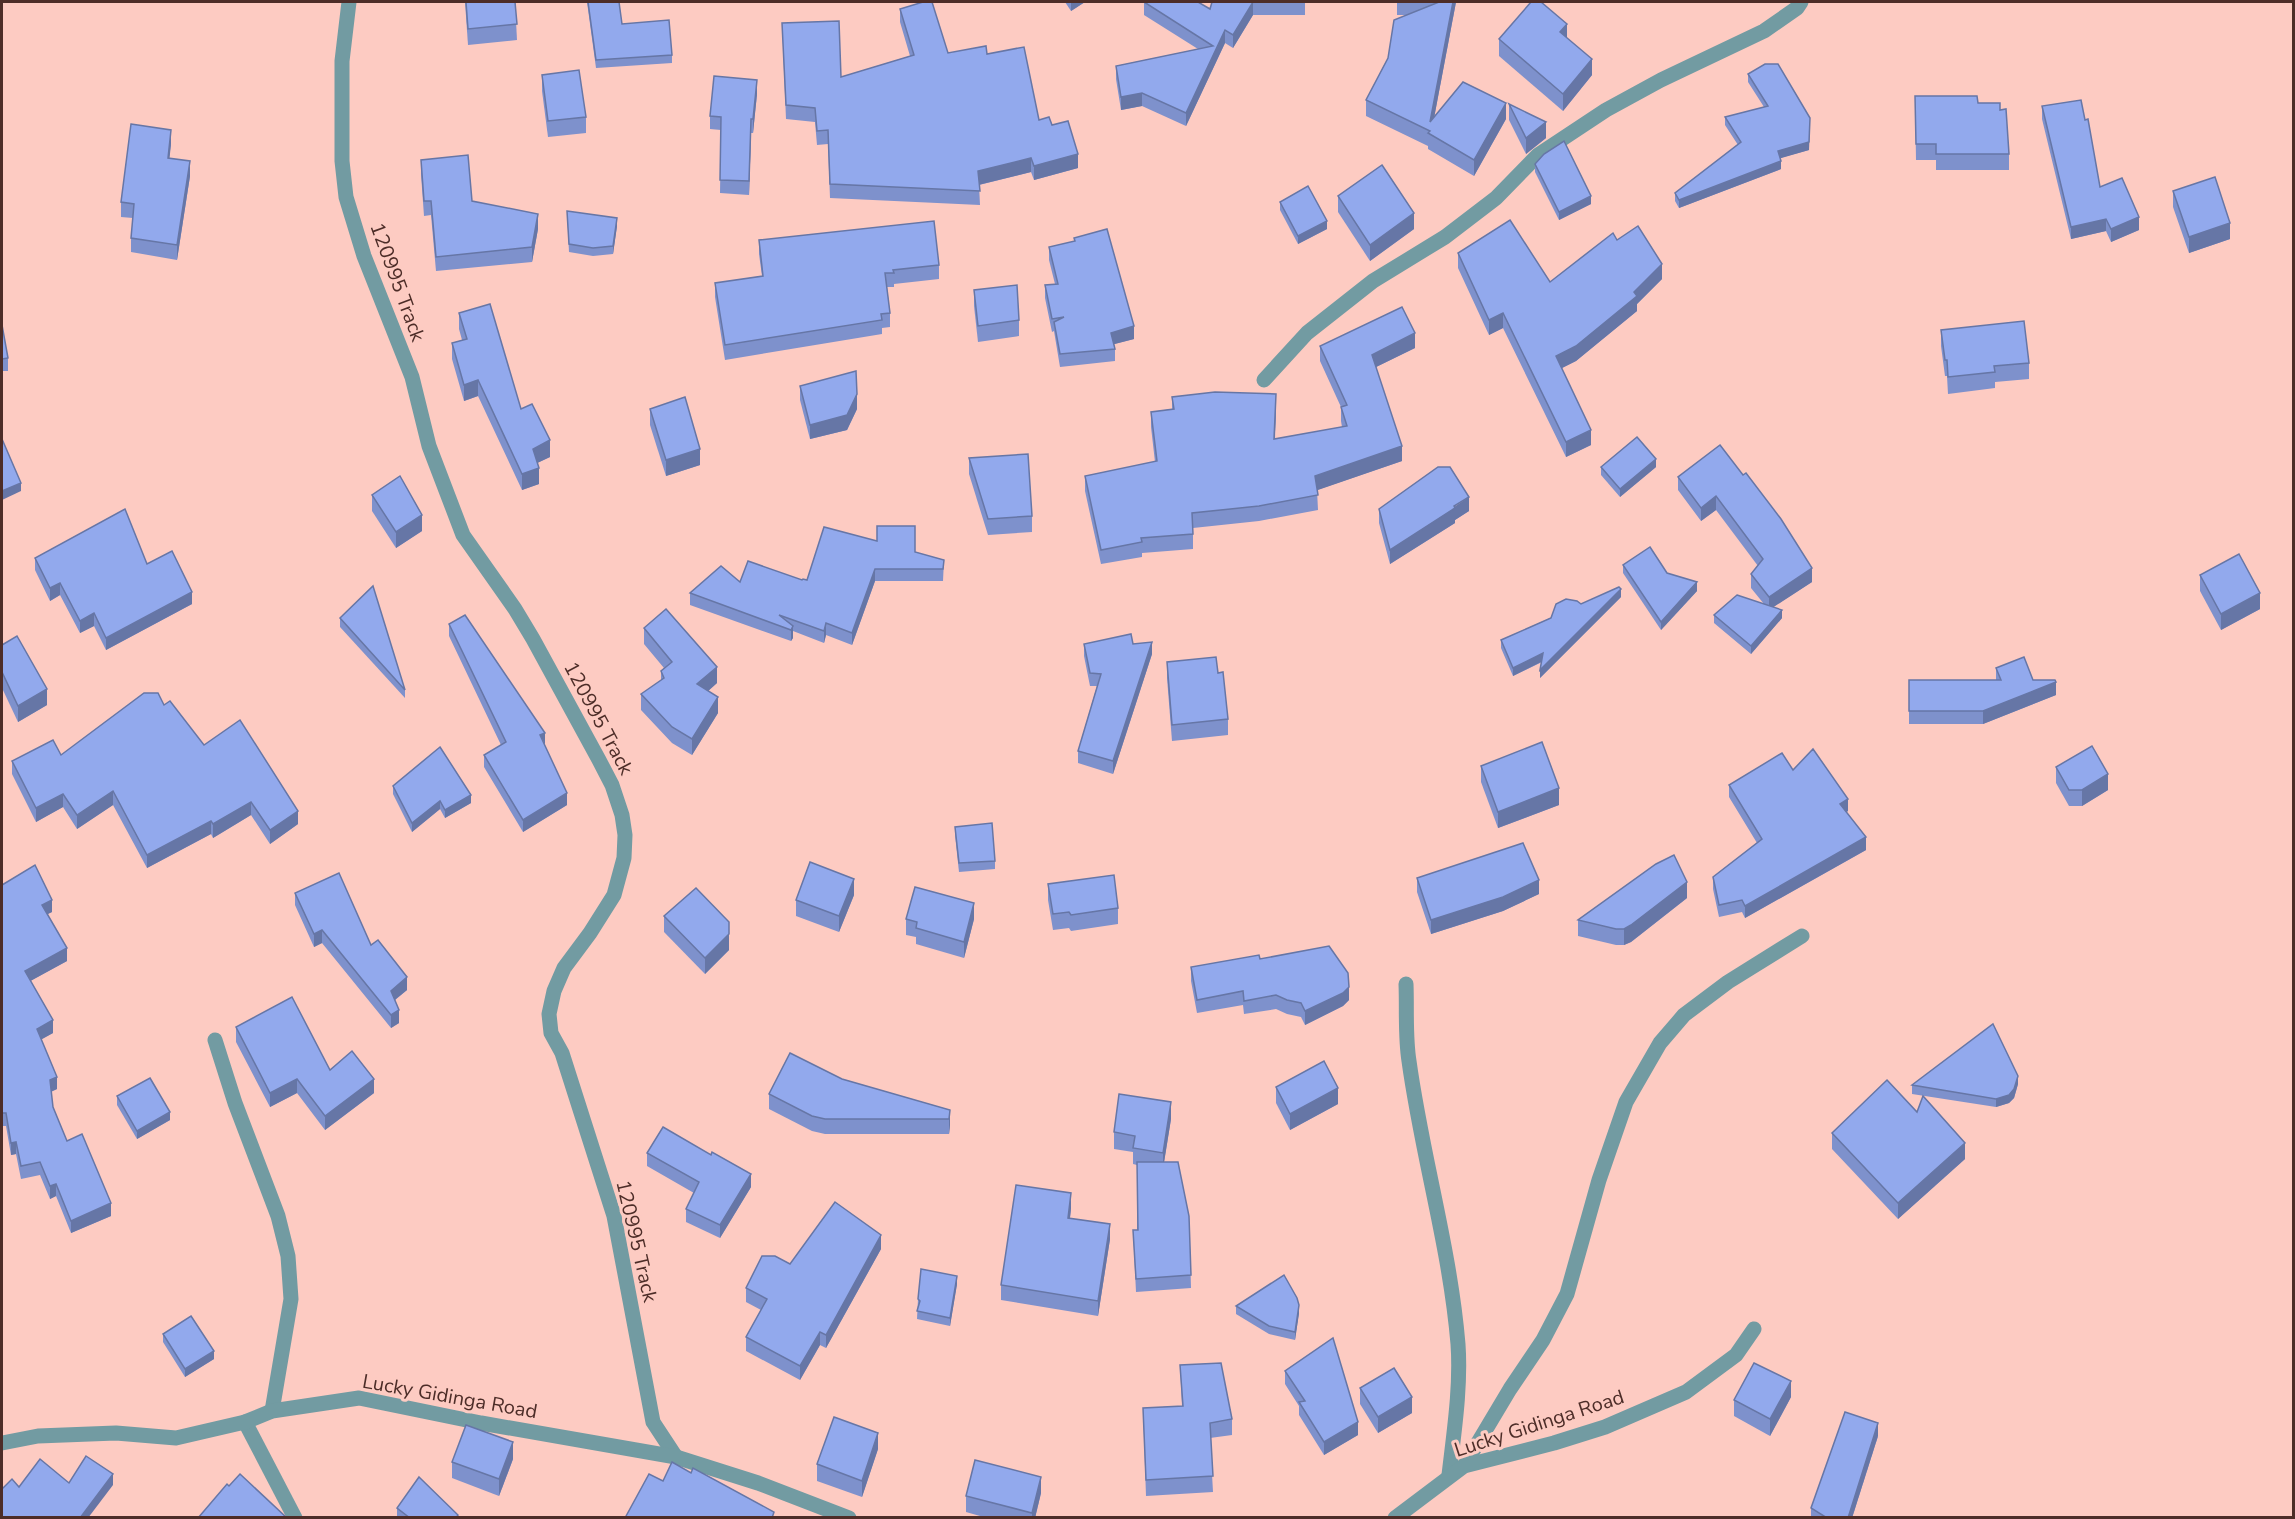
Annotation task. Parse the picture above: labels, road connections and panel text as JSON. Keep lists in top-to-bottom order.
{
  "streets": {
    "street": ["120995 Track", "Lucky Gidinga Road"]
  },
  "crossings": [
    ["120995 Track", "Lucky Gidinga Road"]
  ]
}
